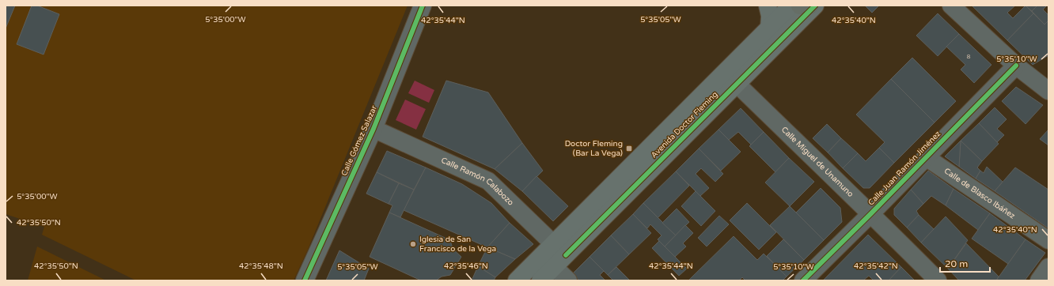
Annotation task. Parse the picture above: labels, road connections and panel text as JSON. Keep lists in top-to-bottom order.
{
  "streets": {
    "main road": ["Avenida Doctor Fleming"],
    "street": [
      "Calle Gómez Salazar",
      "Calle Miguel de Unamuno",
      "Calle Juan Ramón Jiménez",
      "Calle Ramón Calabozo",
      "Calle de Blasco Ibáñez"
    ]
  },
  "crossings": [
    ["Avenida Doctor Fleming", "Calle Miguel de Unamuno"],
    ["Avenida Doctor Fleming", "Calle Ramón Calabozo"],
    ["Calle Gómez Salazar", "Calle Ramón Calabozo"],
    ["Calle Miguel de Unamuno", "Calle Juan Ramón Jiménez"],
    ["Calle Juan Ramón Jiménez", "Calle de Blasco Ibáñez"]
  ],
  "places": {
    "transit": ["Doctor Fleming (Bar La Vega)"],
    "other": ["Iglesia de San Francisco de la Vega"]
  },
  "house_numbers": ["8"],
  "scale_bar": "20 m",
  "coordinates": [
    "5°35'00\"W",
    "5°35'05\"W",
    "42°35'44\"N",
    "42°35'40\"N",
    "5°35'10\"W",
    "42°35'50\"N",
    "42°35'48\"N",
    "42°35'46\"N",
    "42°35'42\"N"
  ]
}
